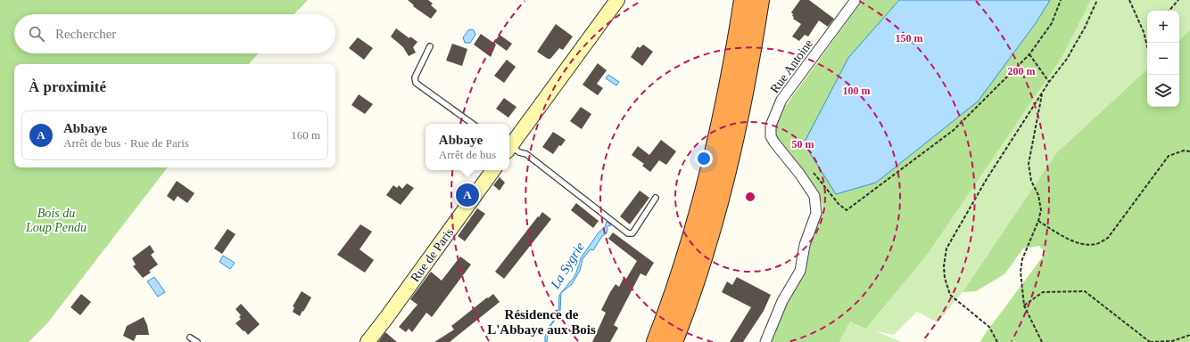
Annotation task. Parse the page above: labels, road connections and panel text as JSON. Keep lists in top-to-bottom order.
{
  "streets": {
    "street": ["Rue Antoine", "Rue de Paris"]
  },
  "districts": ["Résidence de L'Abbaye aux Bois"],
  "water": ["La Sygrie"],
  "parks": ["Bois du Loup Pendu"],
  "page": {
    "map_buttons": ["+", "−"],
    "search": "Rechercher",
    "heading": "À proximité",
    "list": [
      {
        "mark": "A",
        "name": "Abbaye",
        "note": "Arrêt de bus · Rue de Paris",
        "value": "160 m"
      }
    ],
    "popup": ["Abbaye", "Arrêt de bus"],
    "pins": "A"
  },
  "rings": [
    "150 m",
    "200 m",
    "100 m",
    "50 m"
  ]
}
